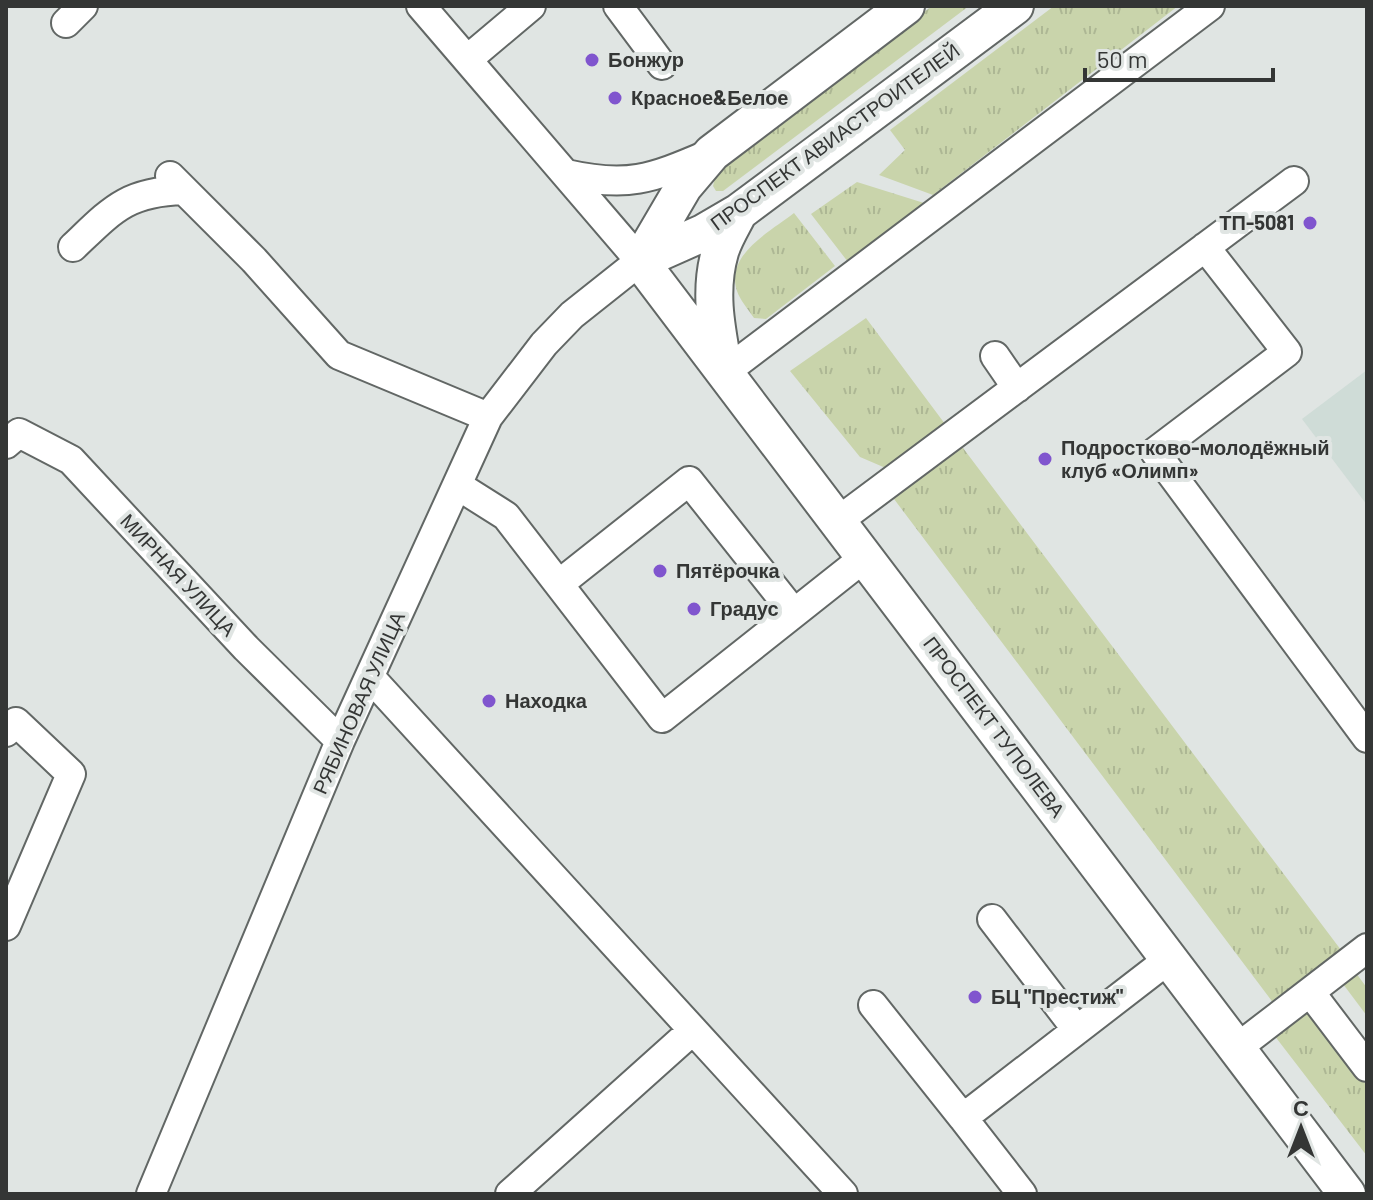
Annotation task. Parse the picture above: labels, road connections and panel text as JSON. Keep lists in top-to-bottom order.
{
  "streets": {
    "main road": ["ПРОСПЕКТ АВИАСТРОИТЕЛЕЙ", "ПРОСПЕКТ ТУПОЛЕВА"],
    "street": ["МИРНАЯ УЛИЦА", "РЯБИНОВАЯ УЛИЦА"]
  },
  "crossings": [
    ["ПРОСПЕКТ АВИАСТРОИТЕЛЕЙ", "РЯБИНОВАЯ УЛИЦА"],
    ["ПРОСПЕКТ АВИАСТРОИТЕЛЕЙ", "ПРОСПЕКТ ТУПОЛЕВА"],
    ["МИРНАЯ УЛИЦА", "РЯБИНОВАЯ УЛИЦА"],
    ["РЯБИНОВАЯ УЛИЦА", "ПРОСПЕКТ ТУПОЛЕВА"]
  ],
  "places": [
    "Бонжур",
    "Красное&Белое",
    "ТП-5081",
    "Подростково-молодёжный клуб «Олимп»",
    "Пятёрочка",
    "Градус",
    "Находка",
    "БЦ \"Престиж\""
  ],
  "scale_bar": "50 m",
  "north": "top"
}
